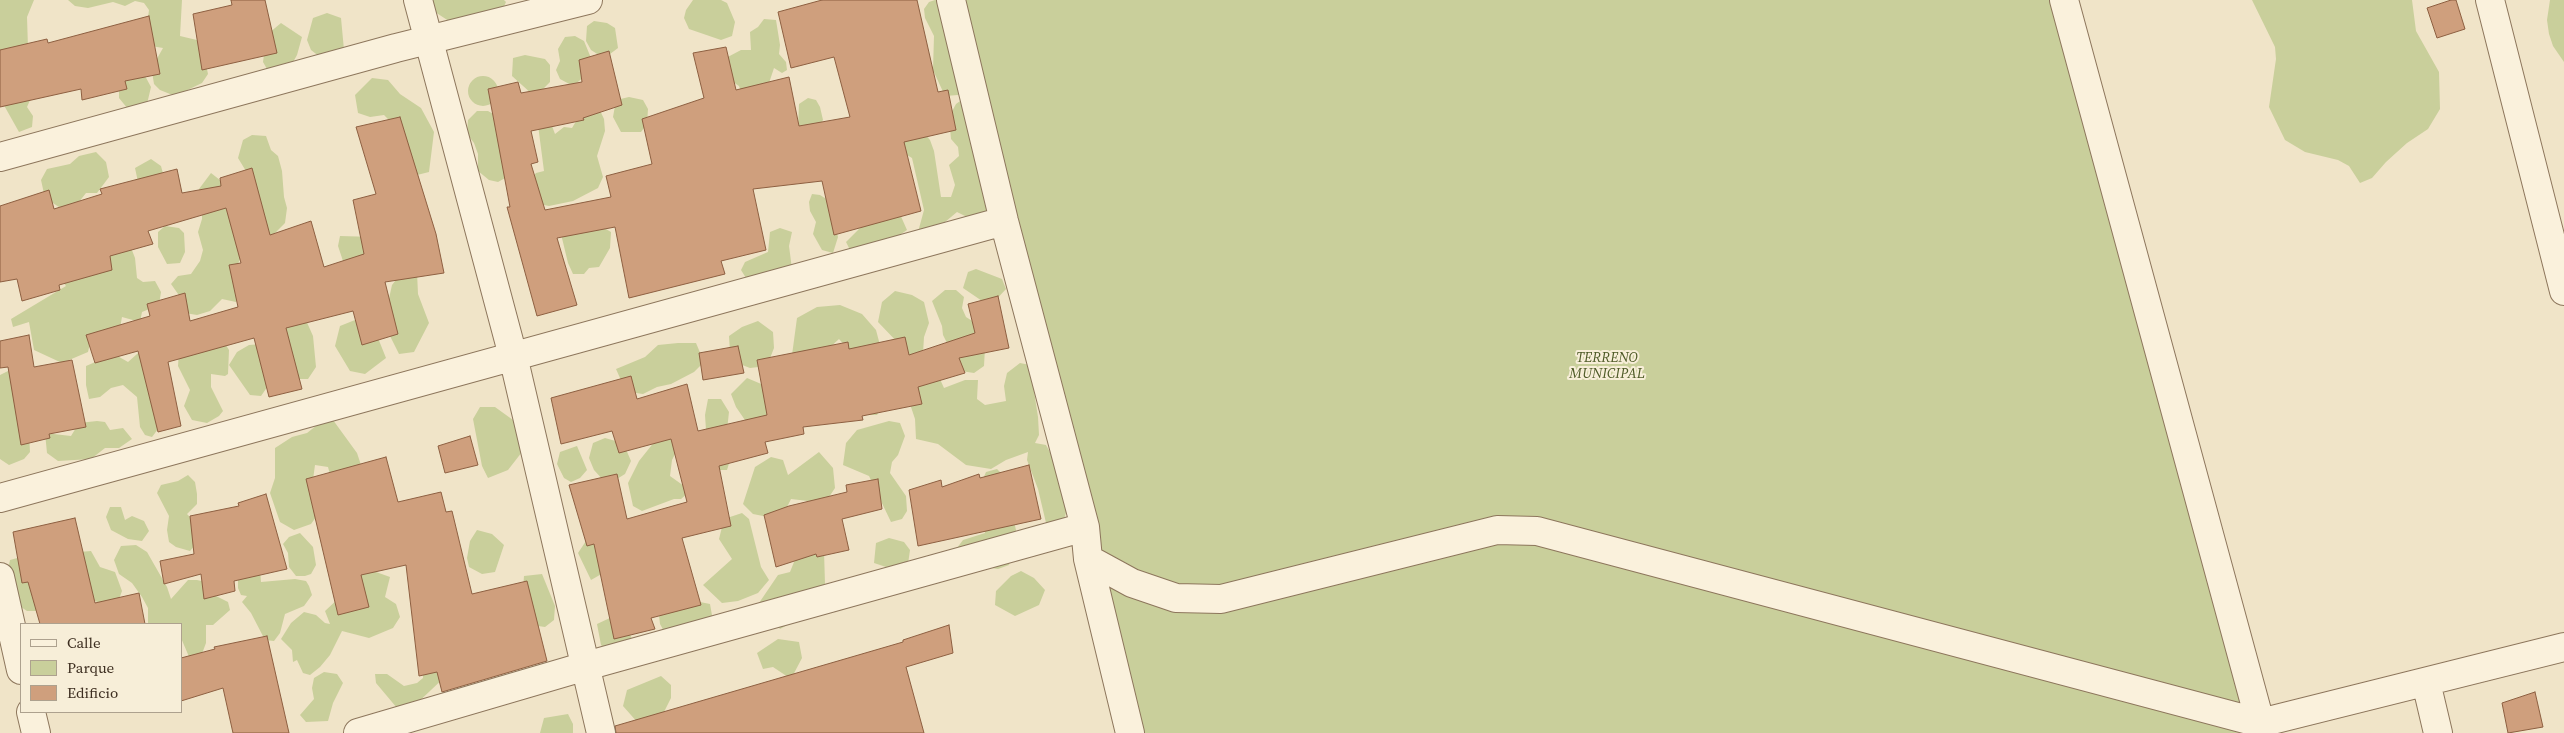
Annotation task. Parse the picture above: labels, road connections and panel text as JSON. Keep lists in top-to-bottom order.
{
  "parks": ["TERRENO MUNICIPAL"],
  "legend": ["Calle", "Parque", "Edificio"]
}
